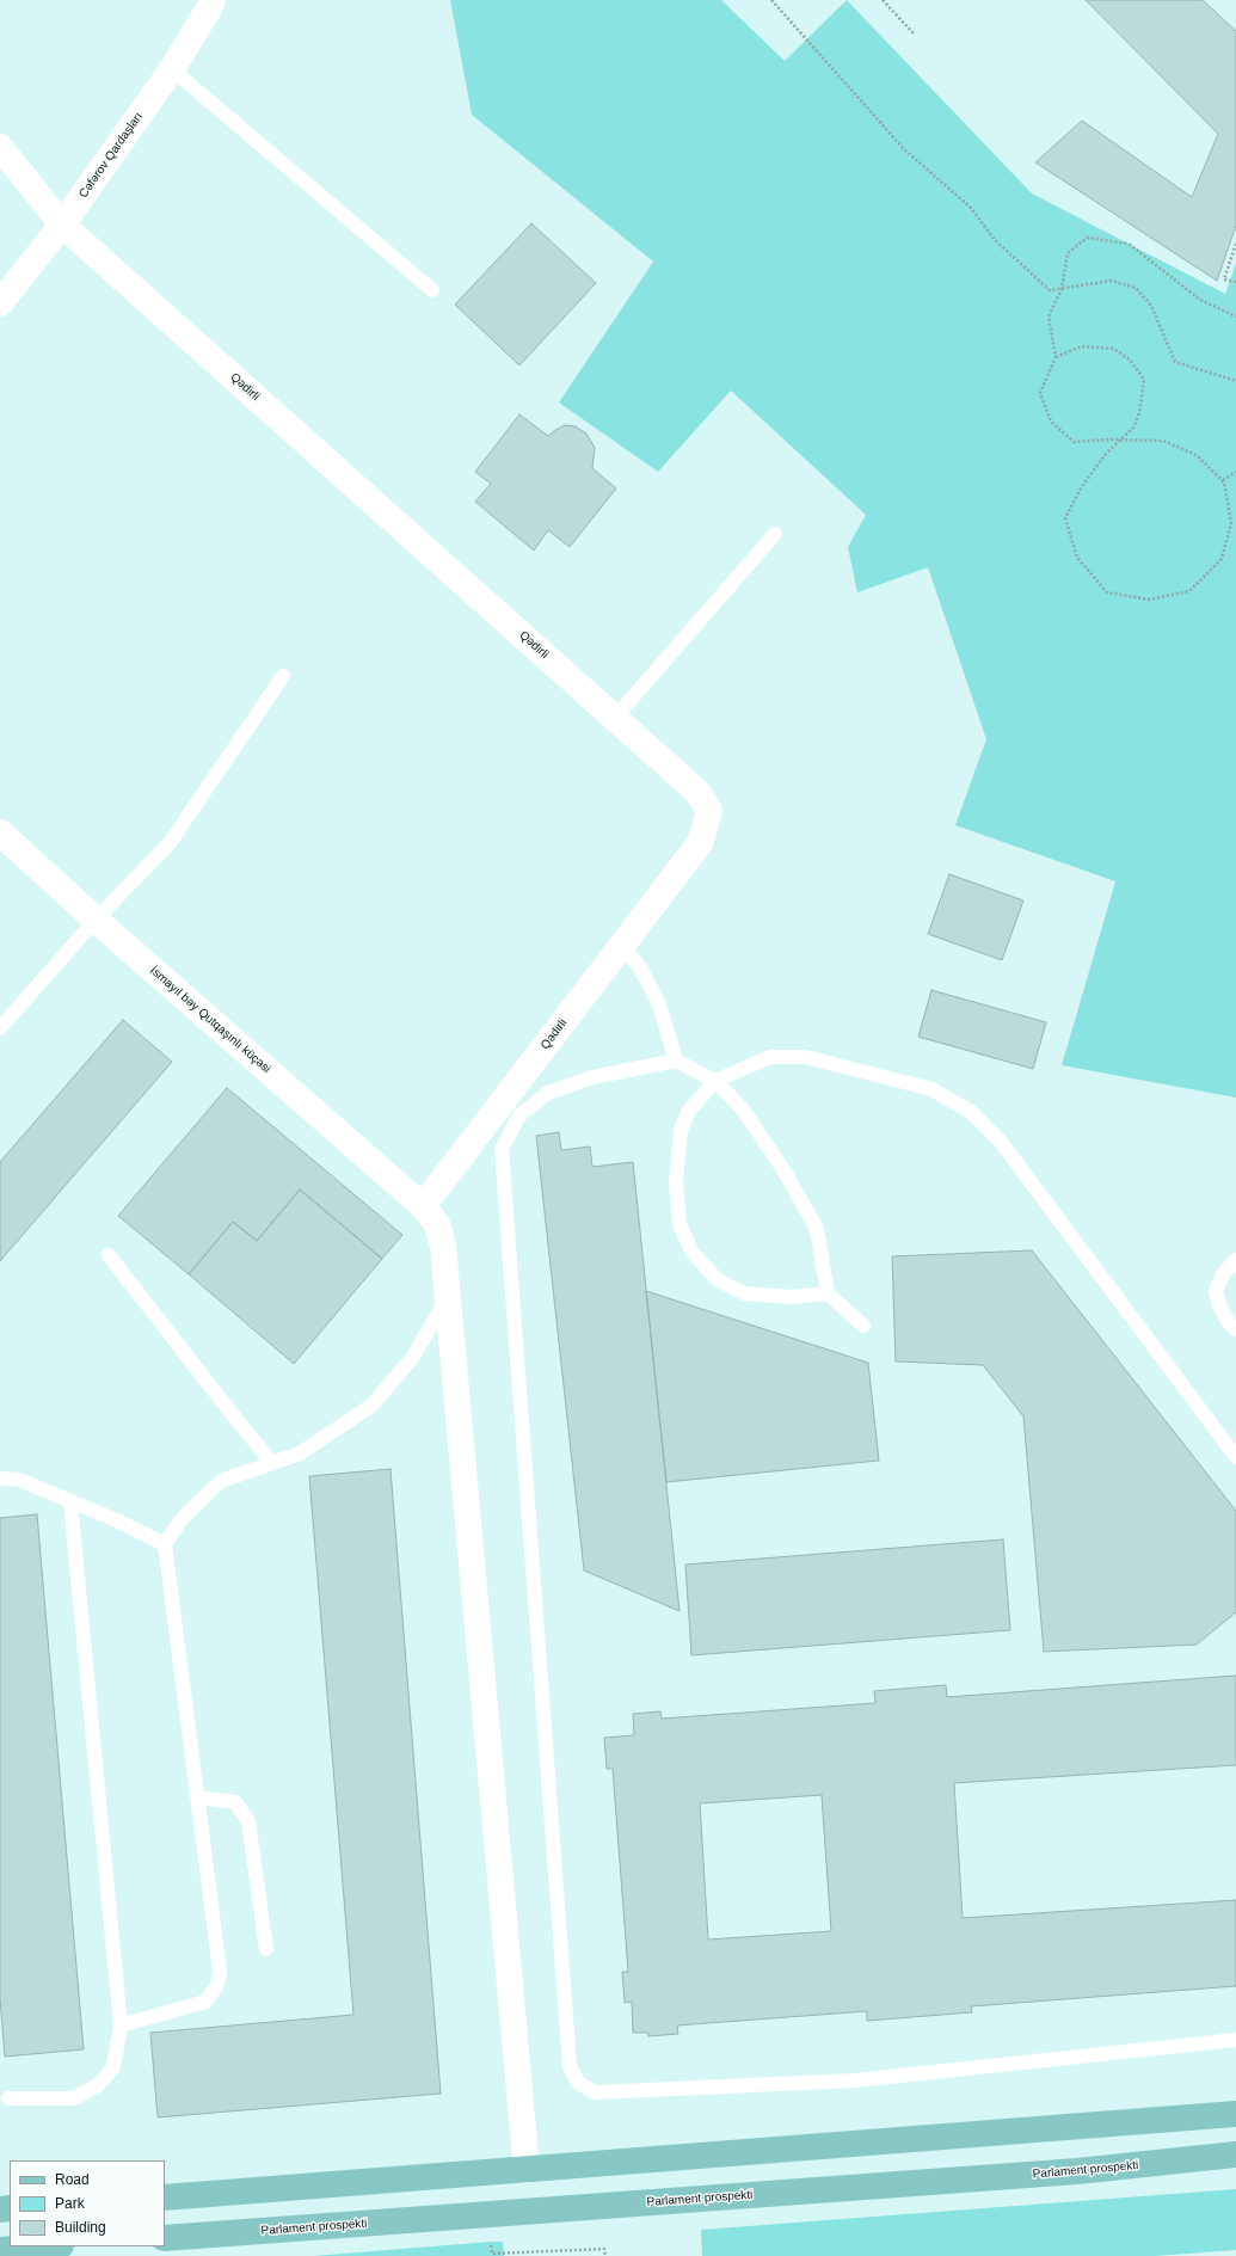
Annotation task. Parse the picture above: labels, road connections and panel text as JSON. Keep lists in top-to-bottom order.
{
  "streets": {
    "main road": ["Parlament prospekti"],
    "street": ["Cəfərov Qardaşları", "Qədirli", "İsmayıl bəy Qutqaşınlı küçəsi"]
  },
  "crossings": [
    ["Cəfərov Qardaşları", "Qədirli"],
    ["Qədirli", "İsmayıl bəy Qutqaşınlı küçəsi"]
  ],
  "legend": ["Road", "Park", "Building"]
}
